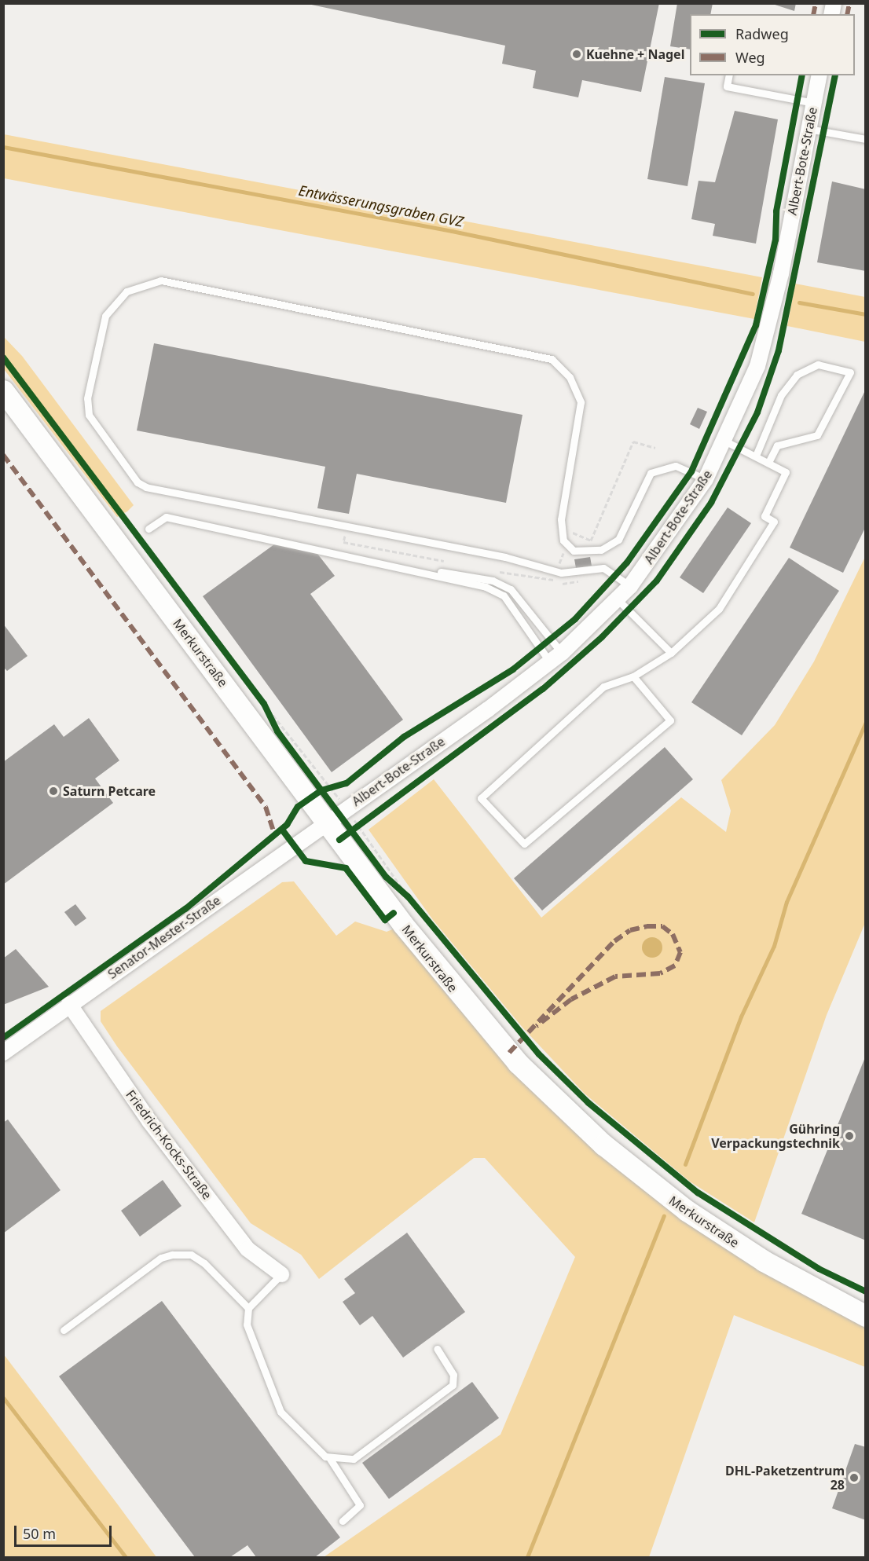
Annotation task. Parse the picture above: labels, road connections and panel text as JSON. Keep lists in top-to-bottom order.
{
  "streets": {
    "street": [
      "Albert-Bote-Straße",
      "Merkurstraße",
      "Senator-Mester-Straße",
      "Friedrich-Kocks-Straße"
    ]
  },
  "crossings": [
    ["Albert-Bote-Straße", "Merkurstraße"],
    ["Albert-Bote-Straße", "Senator-Mester-Straße"],
    ["Merkurstraße", "Senator-Mester-Straße"],
    ["Senator-Mester-Straße", "Friedrich-Kocks-Straße"]
  ],
  "water": ["Entwässerungsgraben GVZ"],
  "places": [
    "Kuehne + Nagel",
    "Saturn Petcare",
    "Gühring Verpackungstechnik",
    "DHL-Paketzentrum 28"
  ],
  "legend": ["Radweg", "Weg"],
  "scale_bar": "50 m"
}
